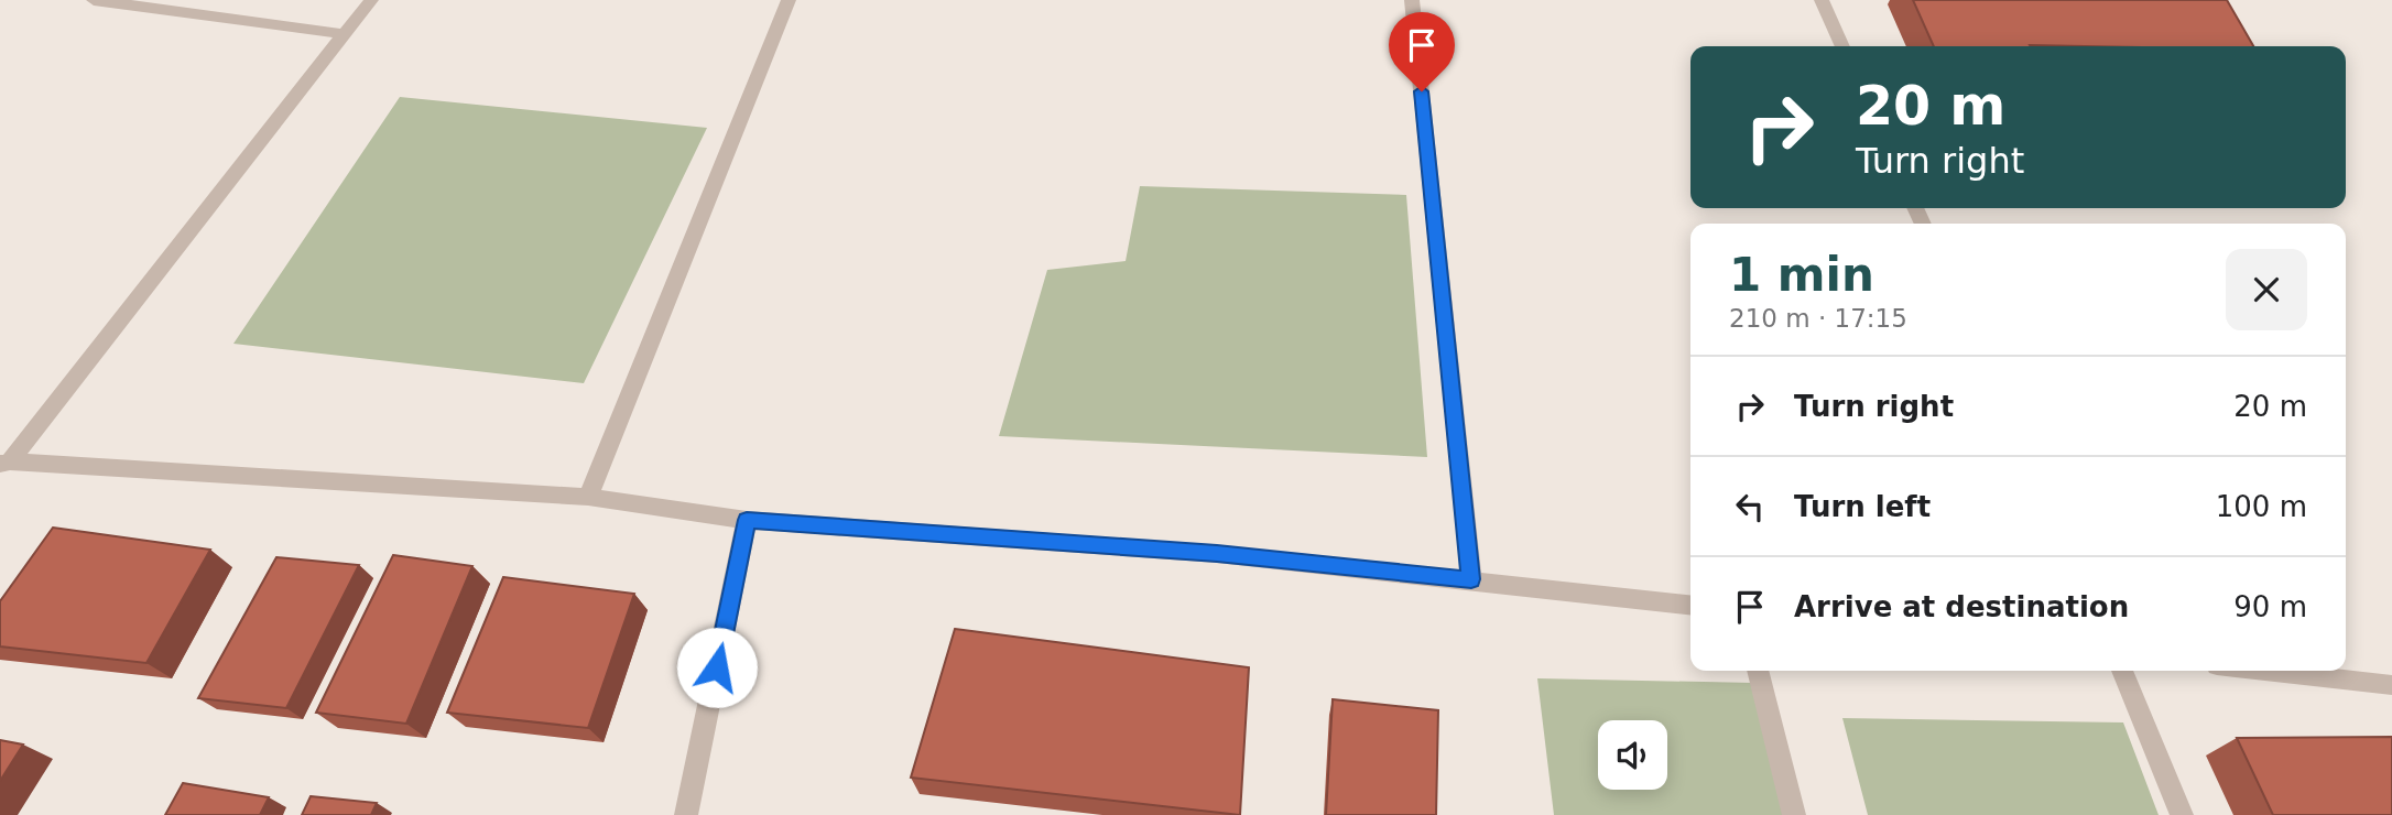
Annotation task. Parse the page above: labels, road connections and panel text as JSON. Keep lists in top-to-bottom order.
{
  "page": {
    "turn": ["20 m", "Turn right"],
    "heading": ["1 min", "210 m · 17:15"],
    "list": [
      {
        "name": "Turn right",
        "value": "20 m"
      },
      {
        "name": "Turn left",
        "value": "100 m"
      },
      {
        "name": "Arrive at destination",
        "value": "90 m"
      }
    ]
  }
}
